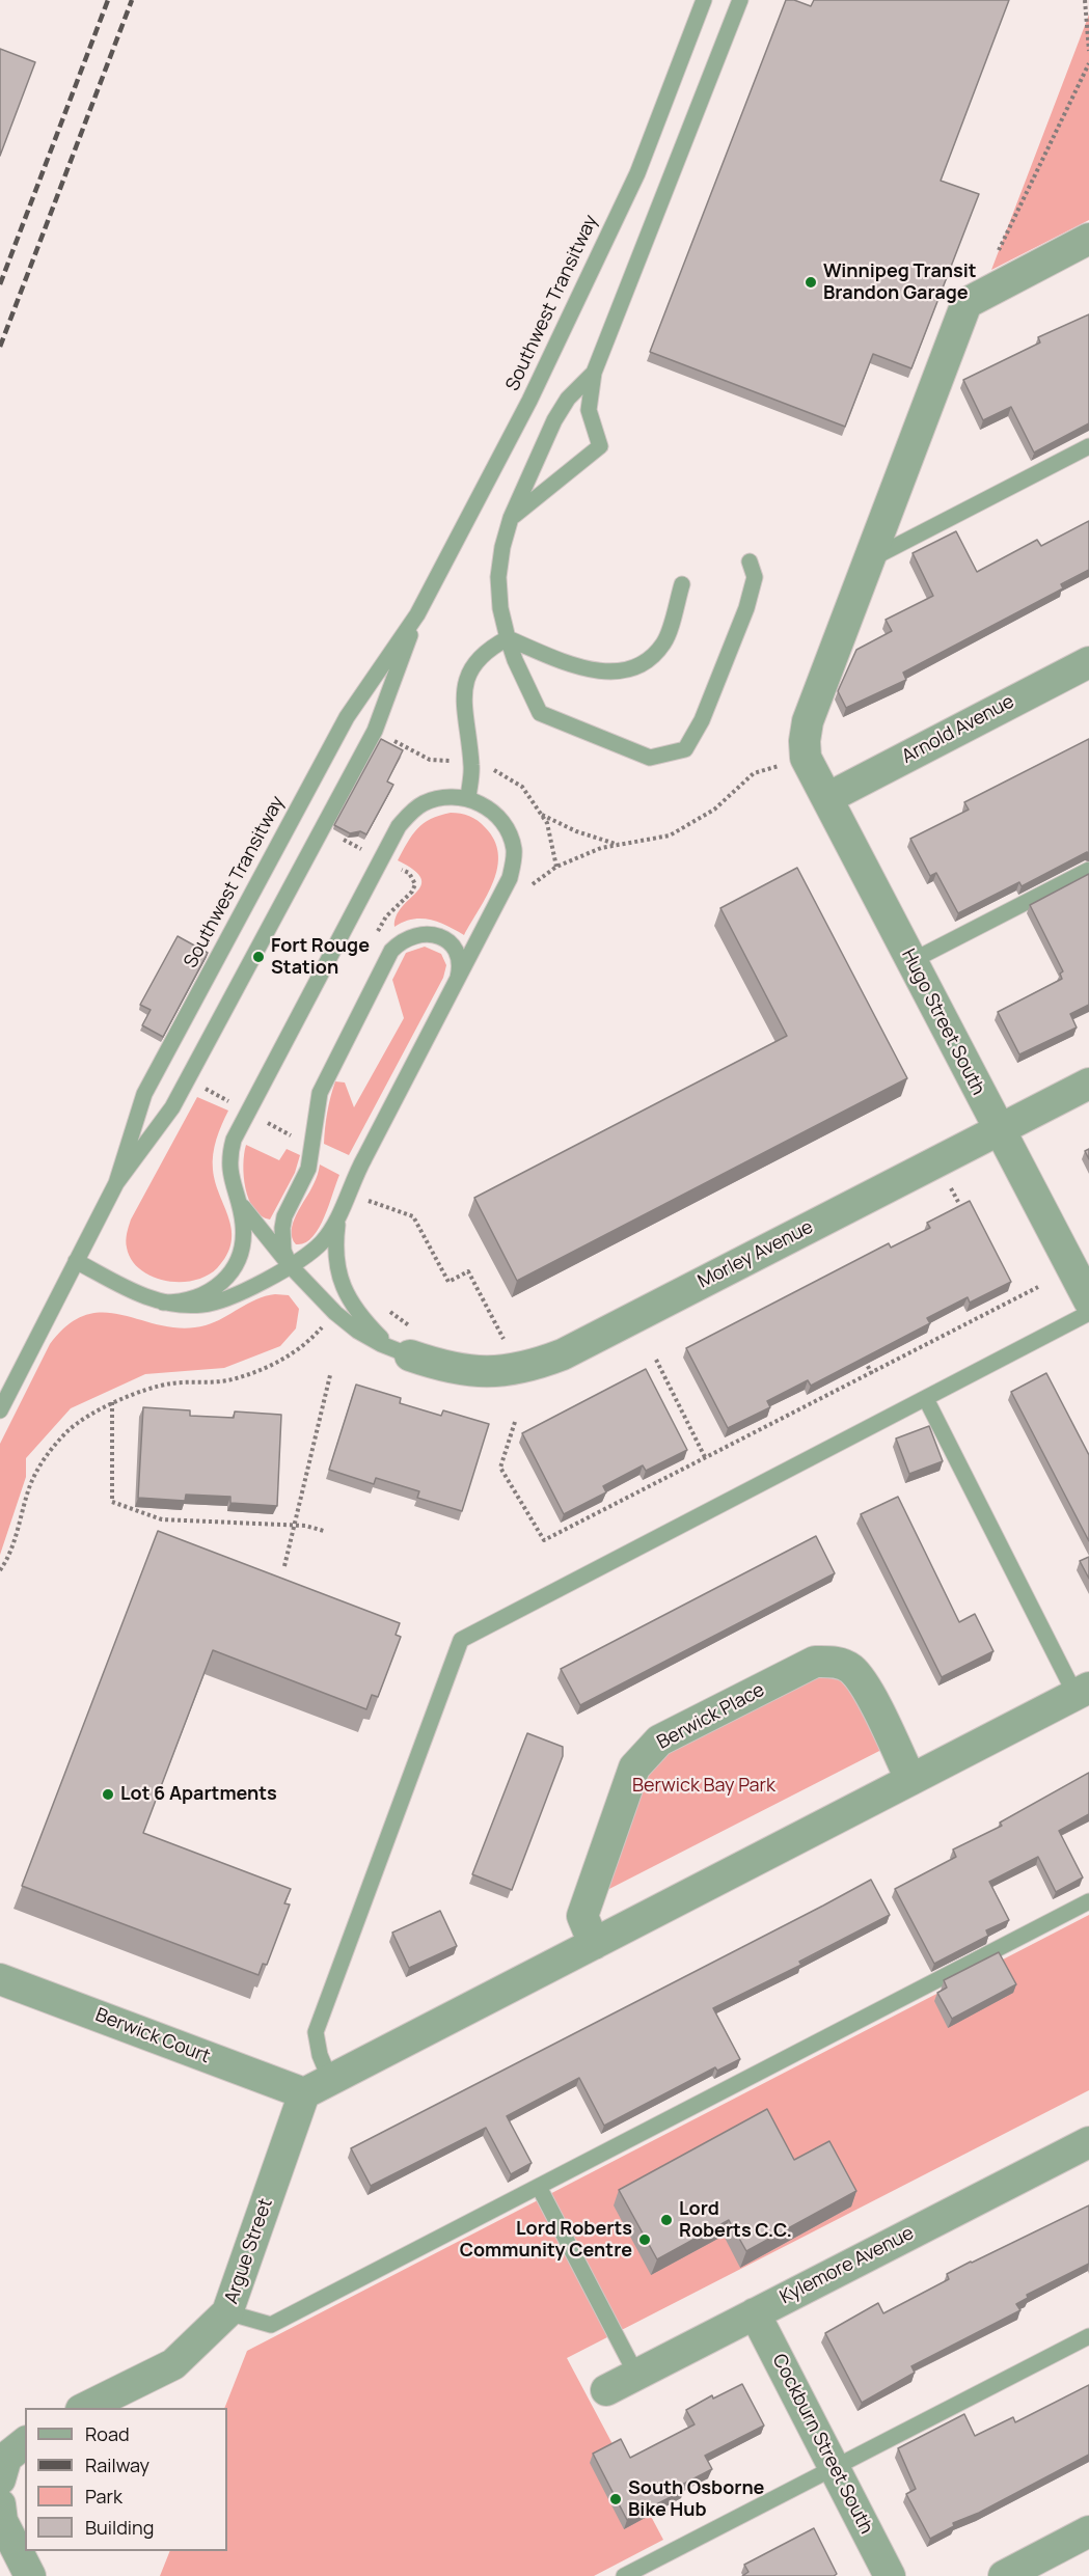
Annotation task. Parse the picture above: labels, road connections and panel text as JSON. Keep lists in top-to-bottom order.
{
  "streets": {
    "street": [
      "Arnold Avenue",
      "Hugo Street South",
      "Morley Avenue",
      "Berwick Place",
      "Berwick Court",
      "Argue Street",
      "Kylemore Avenue",
      "Cockburn Street South"
    ],
    "lane": ["Southwest Transitway"]
  },
  "crossings": [
    ["Arnold Avenue", "Hugo Street South"],
    ["Hugo Street South", "Morley Avenue"],
    ["Berwick Court", "Argue Street"],
    ["Kylemore Avenue", "Cockburn Street South"]
  ],
  "parks": ["Berwick Bay Park"],
  "places": [
    "Winnipeg Transit Brandon Garage",
    "Fort Rouge Station",
    "Lot 6 Apartments",
    "Lord Roberts C.C.",
    "Lord Roberts Community Centre",
    "South Osborne Bike Hub"
  ],
  "legend": [
    "Road",
    "Railway",
    "Park",
    "Building"
  ]
}
